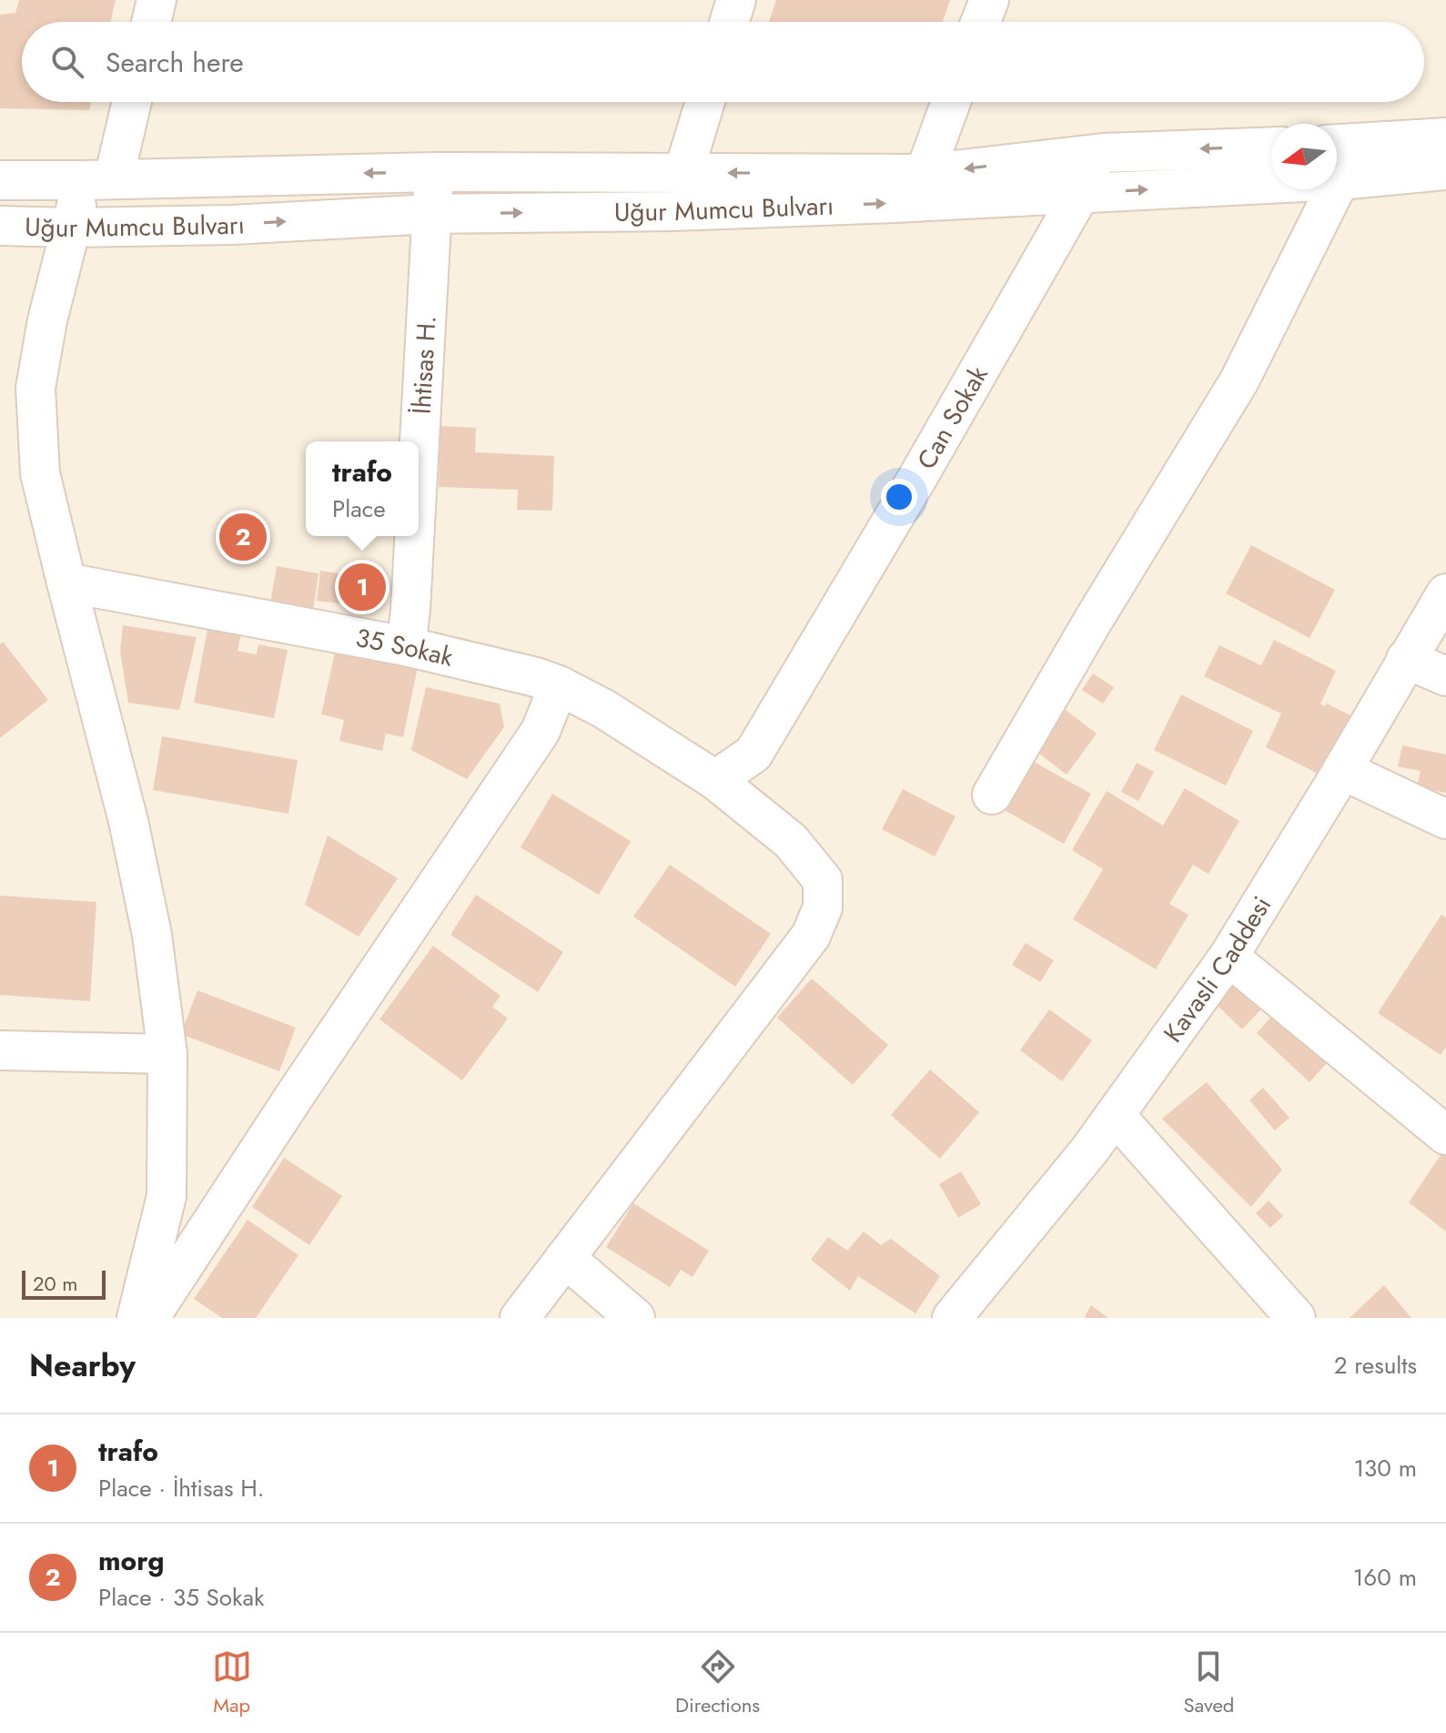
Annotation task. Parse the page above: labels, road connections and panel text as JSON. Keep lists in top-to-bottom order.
{
  "streets": {
    "street": [
      "Uğur Mumcu Bulvarı",
      "İhtisas H.",
      "Can Sokak",
      "35 Sokak",
      "Kavasli Caddesi"
    ]
  },
  "crossings": [
    ["Uğur Mumcu Bulvarı", "İhtisas H."],
    ["Uğur Mumcu Bulvarı", "Can Sokak"],
    ["İhtisas H.", "35 Sokak"],
    ["Can Sokak", "35 Sokak"]
  ],
  "scale_bar": "20 m",
  "north": "left",
  "page": {
    "search": "Search here",
    "popup": ["trafo", "Place"],
    "pins": ["2", "1"],
    "scale": "20 m",
    "heading": ["Nearby", "2 results"],
    "list": [
      {
        "mark": "1",
        "name": "trafo",
        "note": "Place · İhtisas H.",
        "value": "130 m"
      },
      {
        "mark": "2",
        "name": "morg",
        "note": "Place · 35 Sokak",
        "value": "160 m"
      }
    ],
    "nav": ["Map", "Directions", "Saved"]
  }
}
